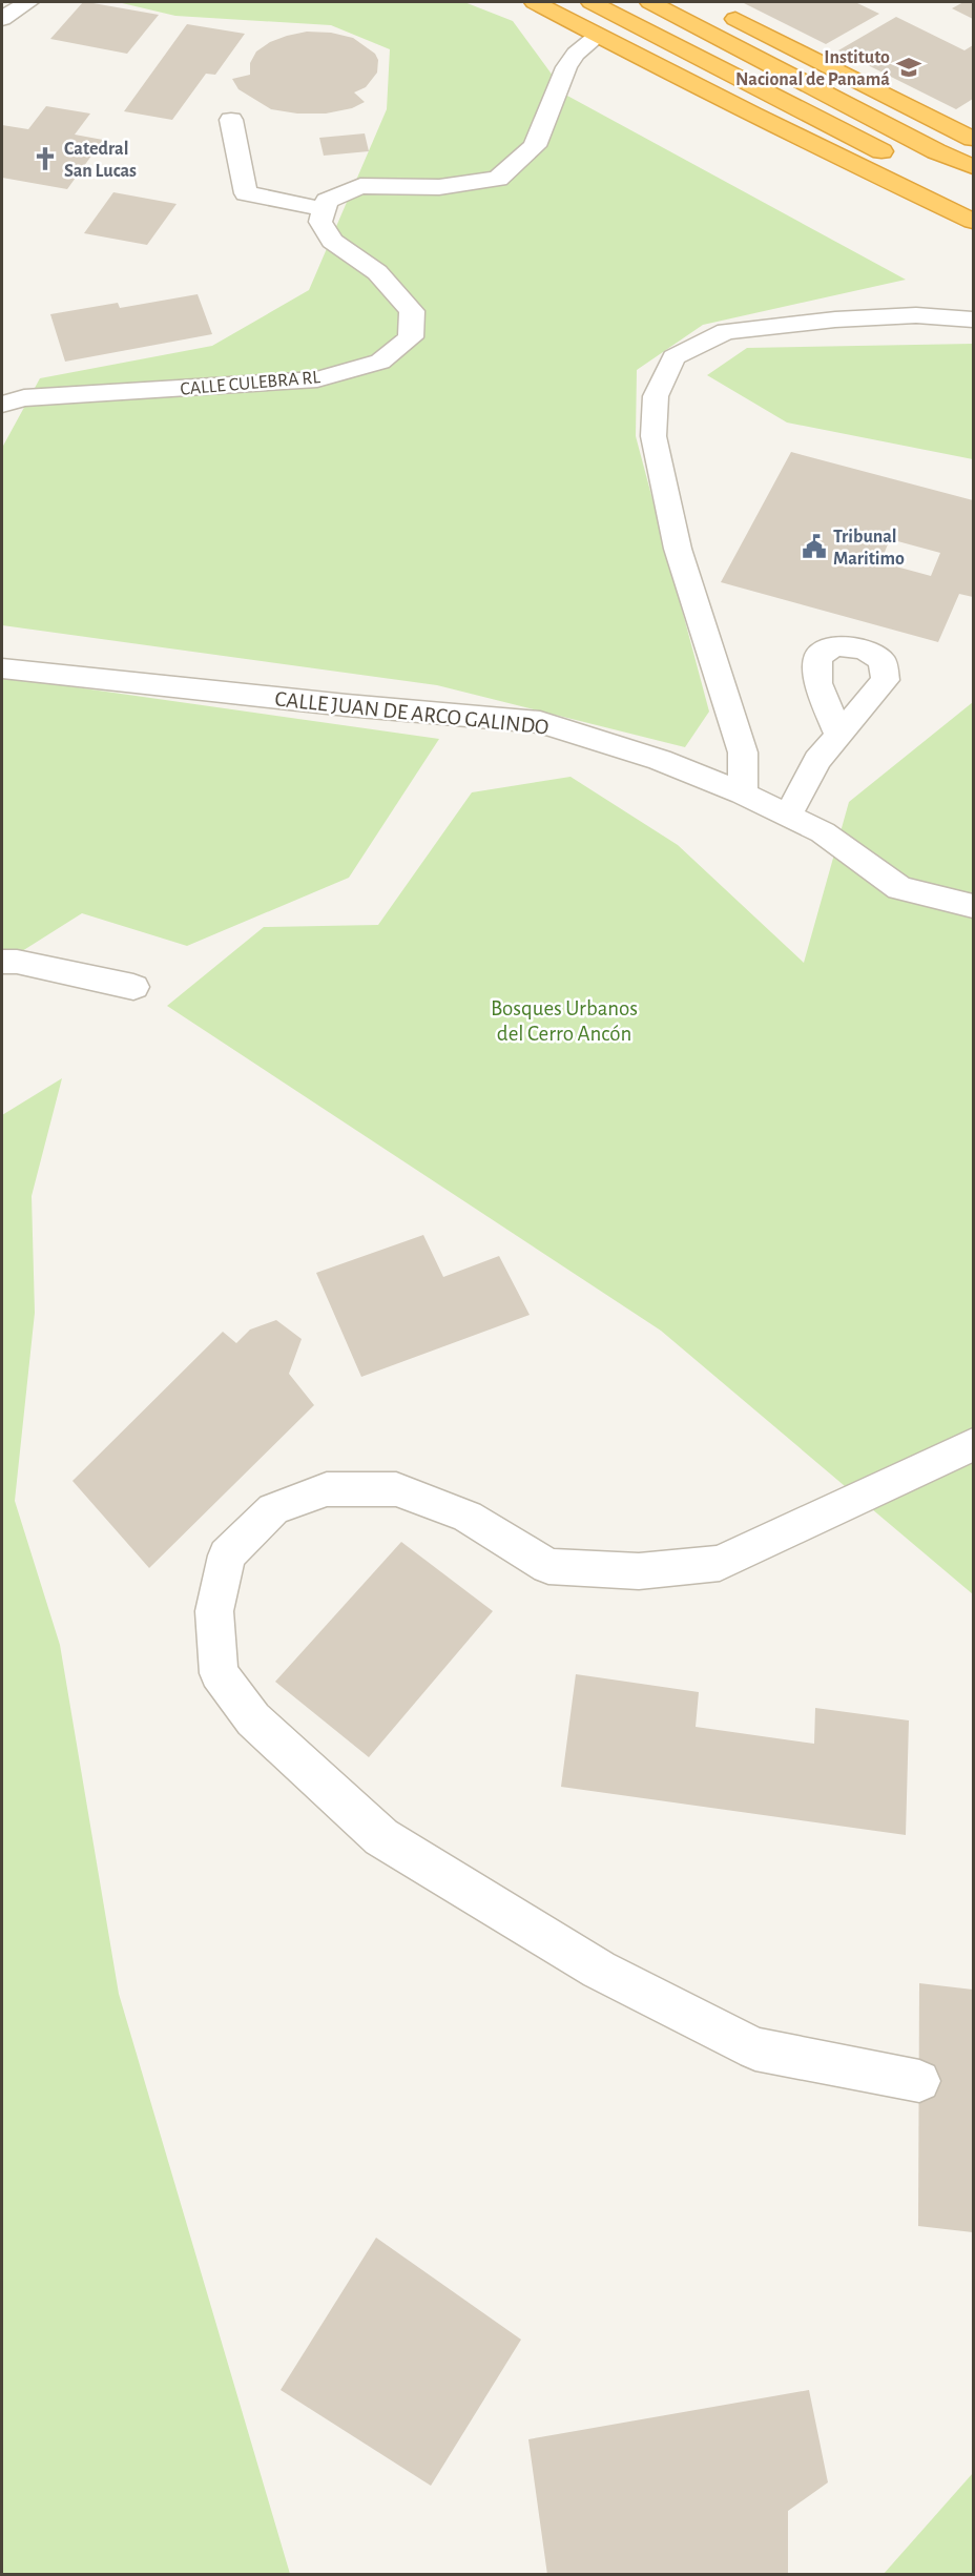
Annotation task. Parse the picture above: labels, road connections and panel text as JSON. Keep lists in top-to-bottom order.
{
  "streets": {
    "street": ["CALLE CULEBRA RL", "CALLE JUAN DE ARCO GALINDO"]
  },
  "parks": ["Bosques Urbanos del Cerro Ancón"],
  "places": {
    "school or university": ["Instituto Nacional de Panamá"],
    "church": ["Catedral San Lucas"],
    "public building": ["Tribunal Maritimo"]
  }
}
